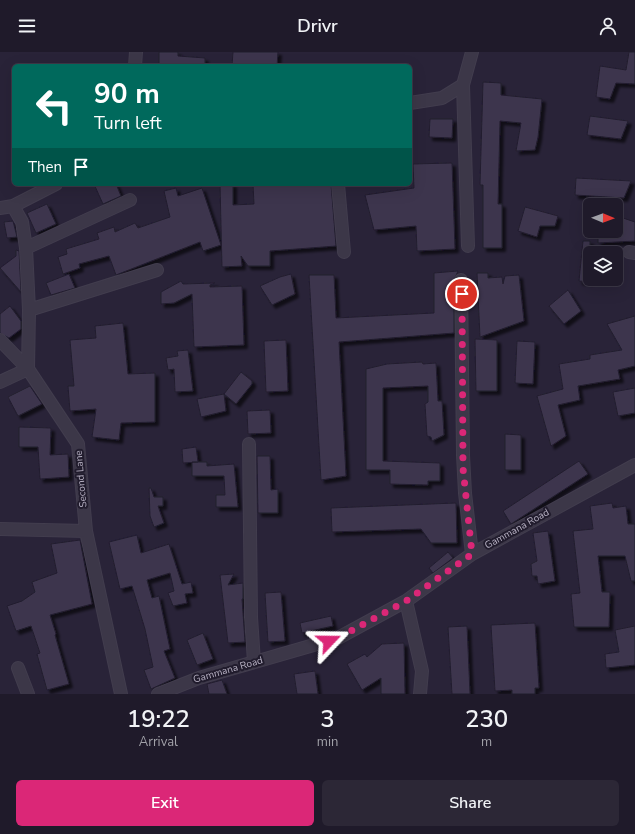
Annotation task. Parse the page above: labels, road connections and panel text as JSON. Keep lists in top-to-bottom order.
{
  "streets": {
    "street": ["Second Lane", "Gammana Road"]
  },
  "north": "right",
  "page": {
    "header": "Drivr",
    "turn": ["90 m", "Turn left"],
    "then": "Then",
    "eta": [
      "19:22",
      "Arrival",
      "3",
      "min",
      "230",
      "m"
    ],
    "buttons": ["Exit", "Share"]
  }
}
